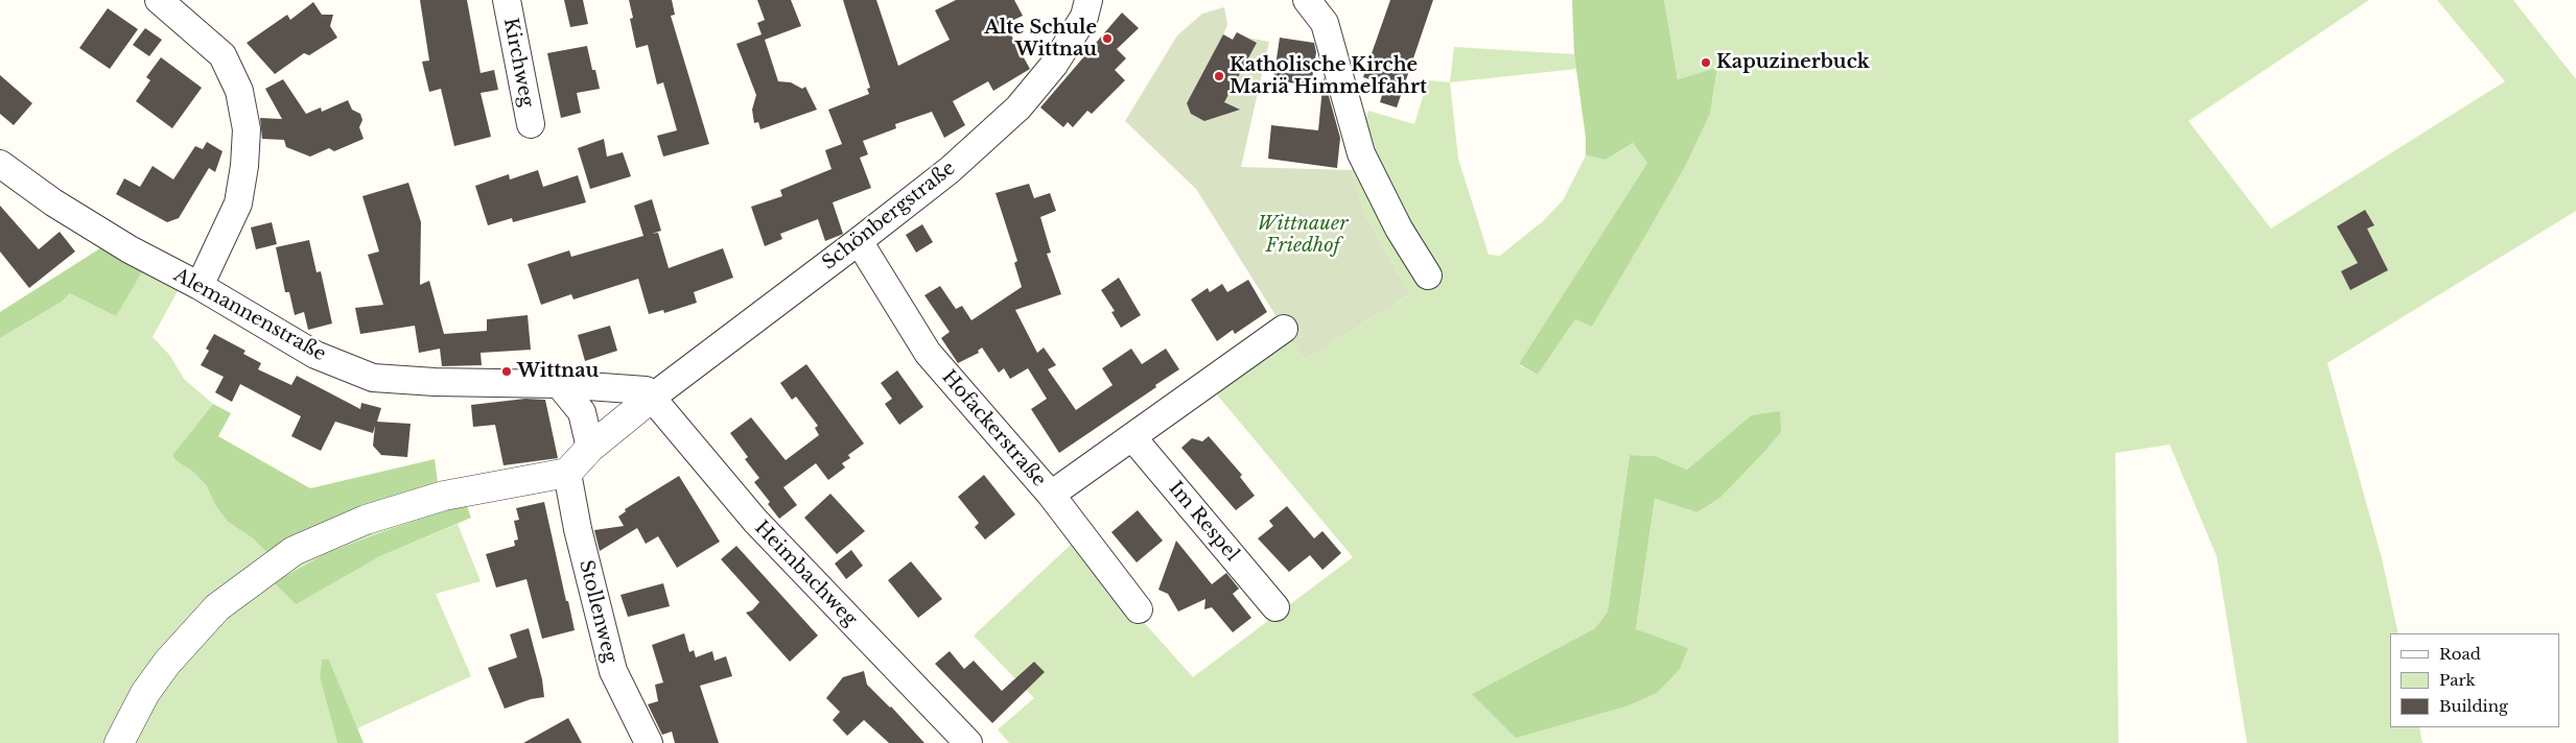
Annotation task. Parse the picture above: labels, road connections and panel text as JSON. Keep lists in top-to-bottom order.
{
  "streets": {
    "street": [
      "Kirchweg",
      "Schönbergstraße",
      "Alemannenstraße",
      "Hofackerstraße",
      "Im Respel",
      "Heimbachweg",
      "Stollenweg"
    ]
  },
  "crossings": [
    ["Schönbergstraße", "Alemannenstraße"],
    ["Schönbergstraße", "Hofackerstraße"],
    ["Schönbergstraße", "Heimbachweg"],
    ["Alemannenstraße", "Heimbachweg"]
  ],
  "parks": ["Wittnauer Friedhof"],
  "places": [
    "Alte Schule Wittnau",
    "Kapuzinerbuck",
    "Katholische Kirche Mariä Himmelfahrt",
    "Wittnau"
  ],
  "legend": ["Road", "Park", "Building"]
}
